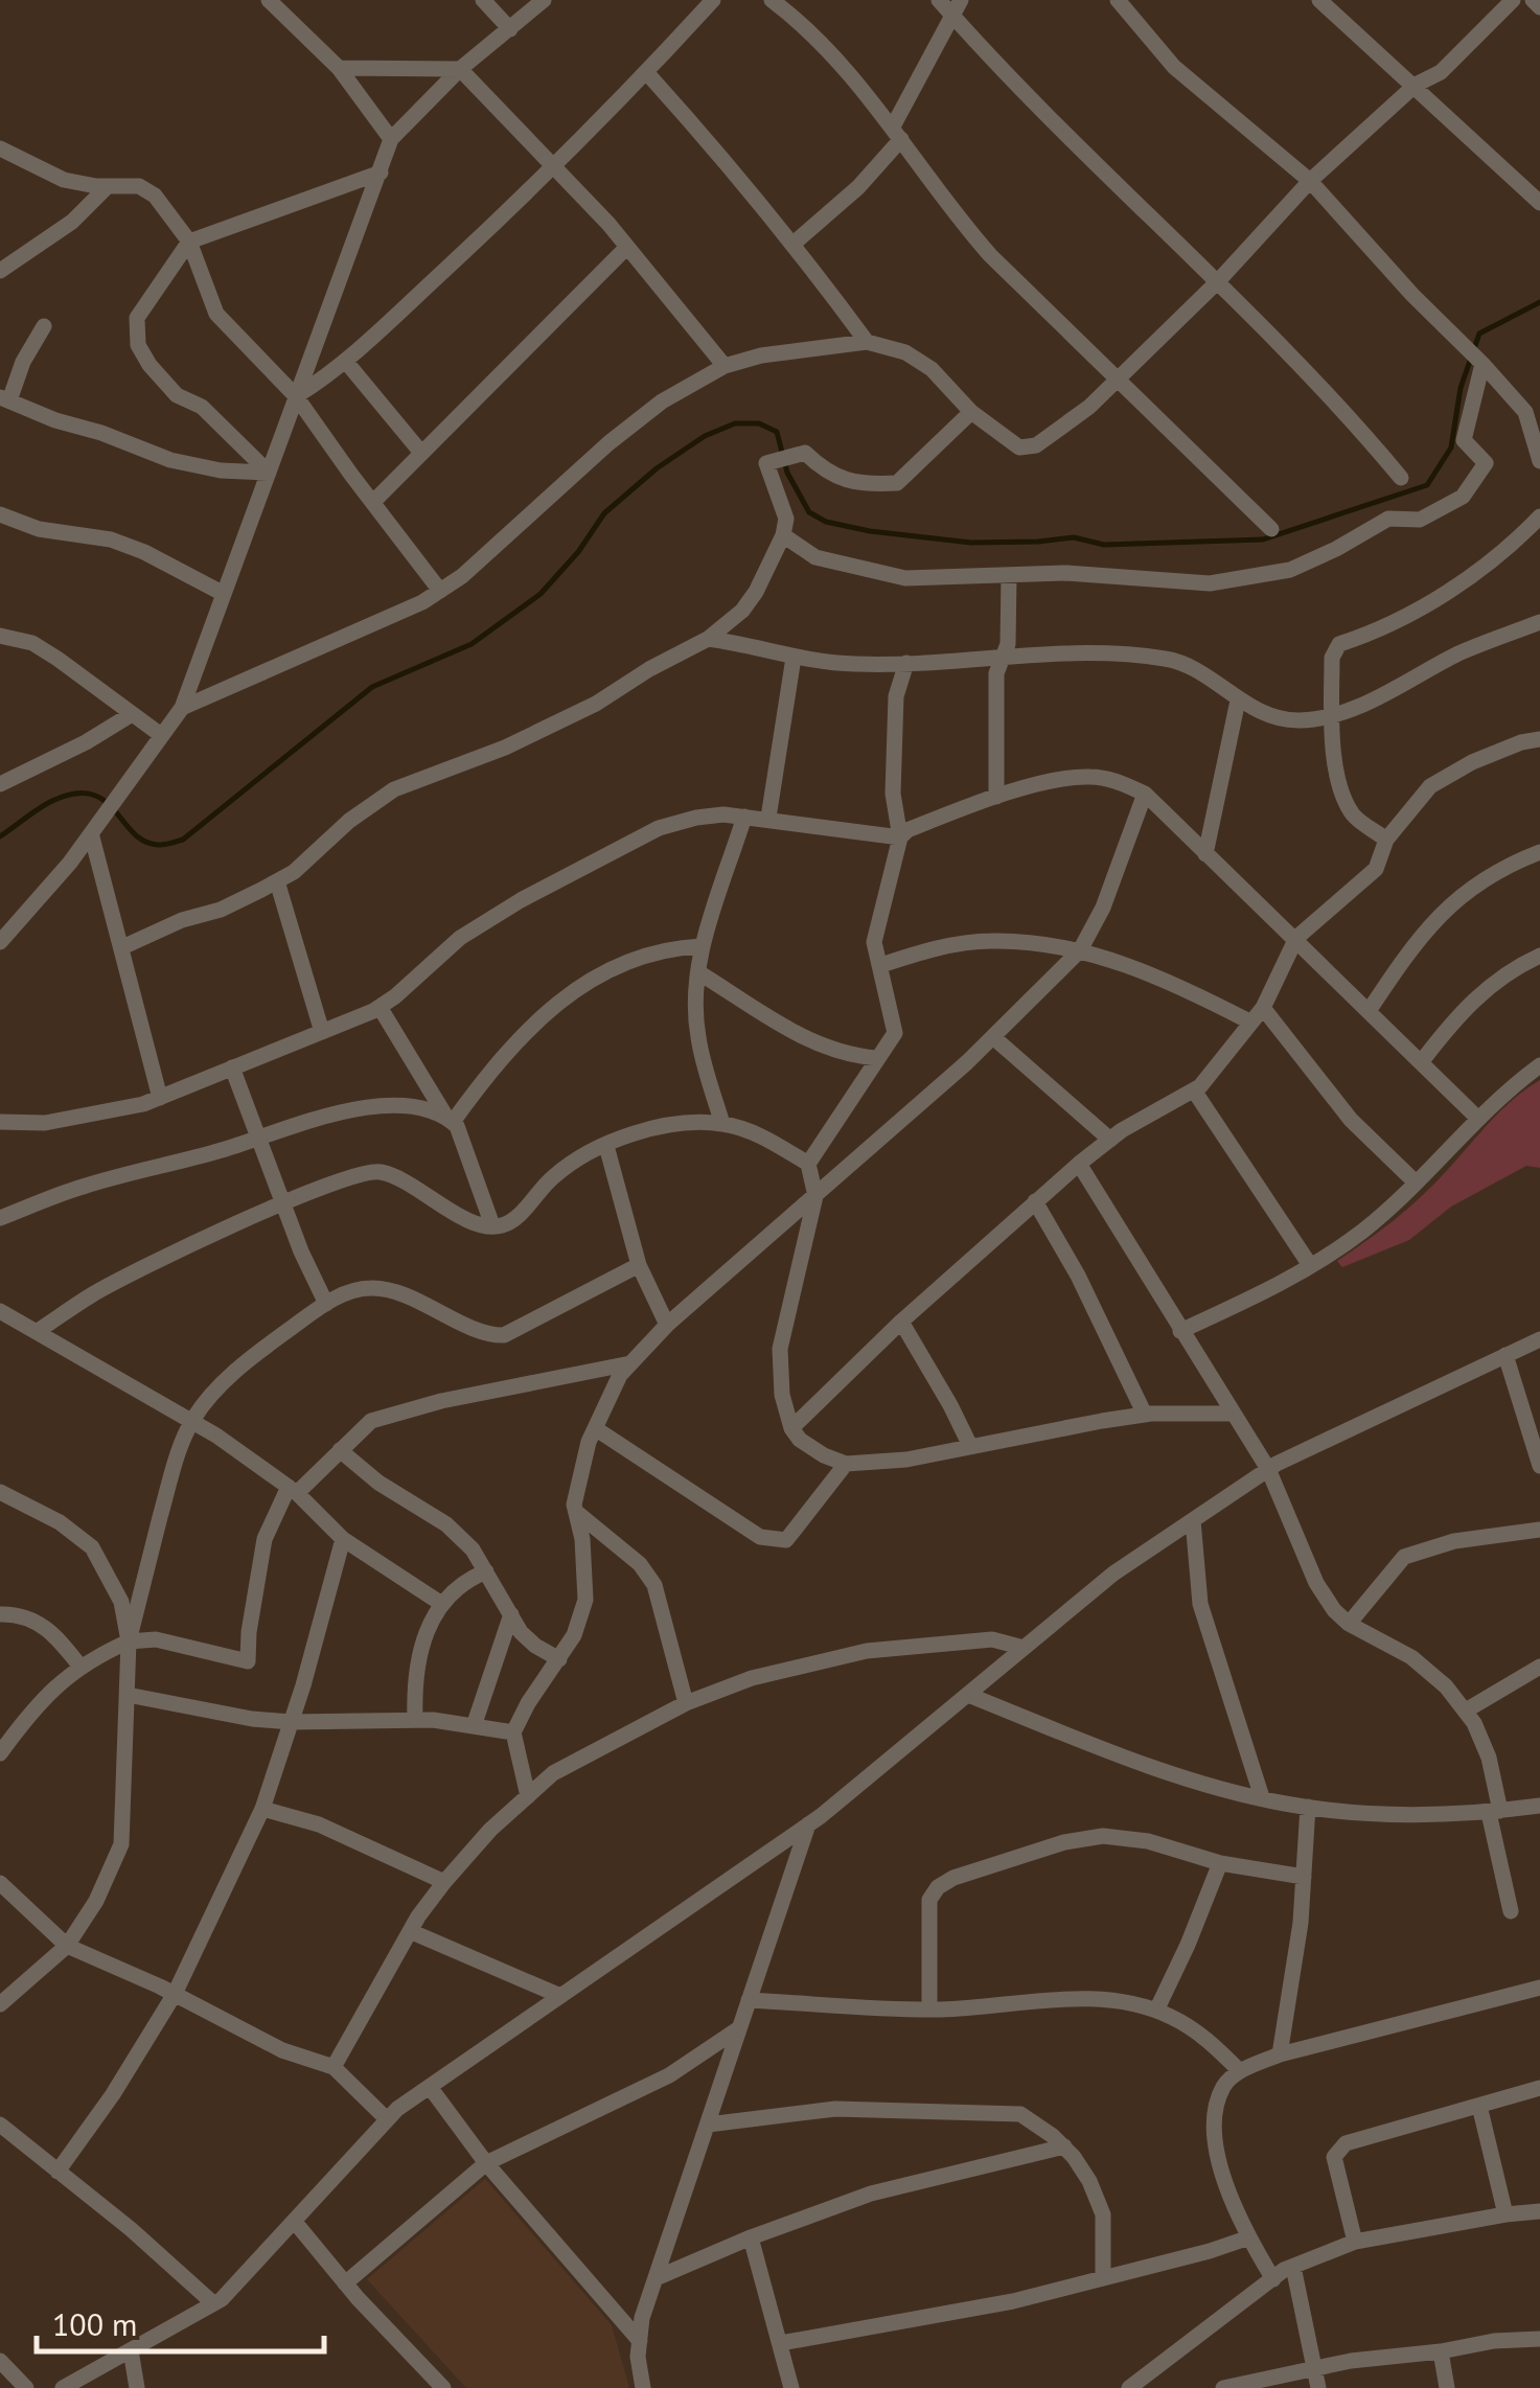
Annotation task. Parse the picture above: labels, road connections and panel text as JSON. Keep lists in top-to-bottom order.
{
  "scale_bar": "100 m"
}
